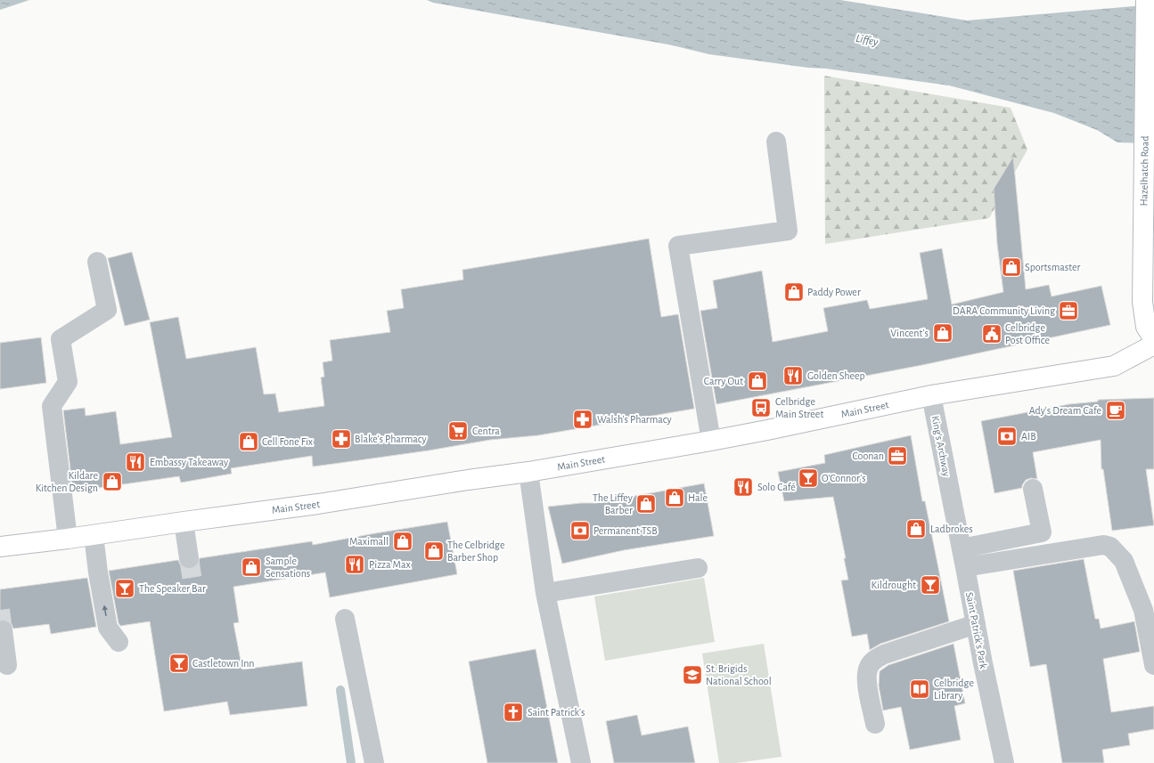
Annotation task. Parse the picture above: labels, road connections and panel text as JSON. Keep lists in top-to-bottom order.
{
  "streets": {
    "main road": ["Hazelhatch Road", "Main Street"],
    "street": ["King's Archway", "Saint Patrick's Park"]
  },
  "crossings": [
    ["Main Street", "King's Archway"],
    ["King's Archway", "Saint Patrick's Park"]
  ],
  "water": ["Liffey"],
  "places": {
    "shop": [
      "Sportsmaster",
      "Paddy Power",
      "Vincent's",
      "Carry Out",
      "Cell Fone Fix",
      "Kildare Kitchen Design",
      "Hale",
      "The Liffey Barber",
      "Ladbrokes",
      "Maximall",
      "The Celbridge Barber Shop",
      "Sample Sensations"
    ],
    "office": ["DARA Community Living", "Coonan"],
    "public building": ["Celbridge Post Office"],
    "restaurant": [
      "Golden Sheep",
      "Embassy Takeaway",
      "Solo Café",
      "Pizza Max"
    ],
    "bus stop": ["Celbridge Main Street"],
    "cafe": ["Ady's Dream Cafe"],
    "pharmacy": ["Walsh's Pharmacy", "Blake's Pharmacy"],
    "supermarket": ["Centra"],
    "bank": ["AIB", "Permanent TSB"],
    "bar": [
      "O’Connor’s",
      "Kildrought",
      "The Speaker Bar",
      "Castletown Inn"
    ],
    "school or university": ["St. Brigids National School"],
    "library": ["Celbridge Library"],
    "church": ["Saint Patrick's"]
  }
}
